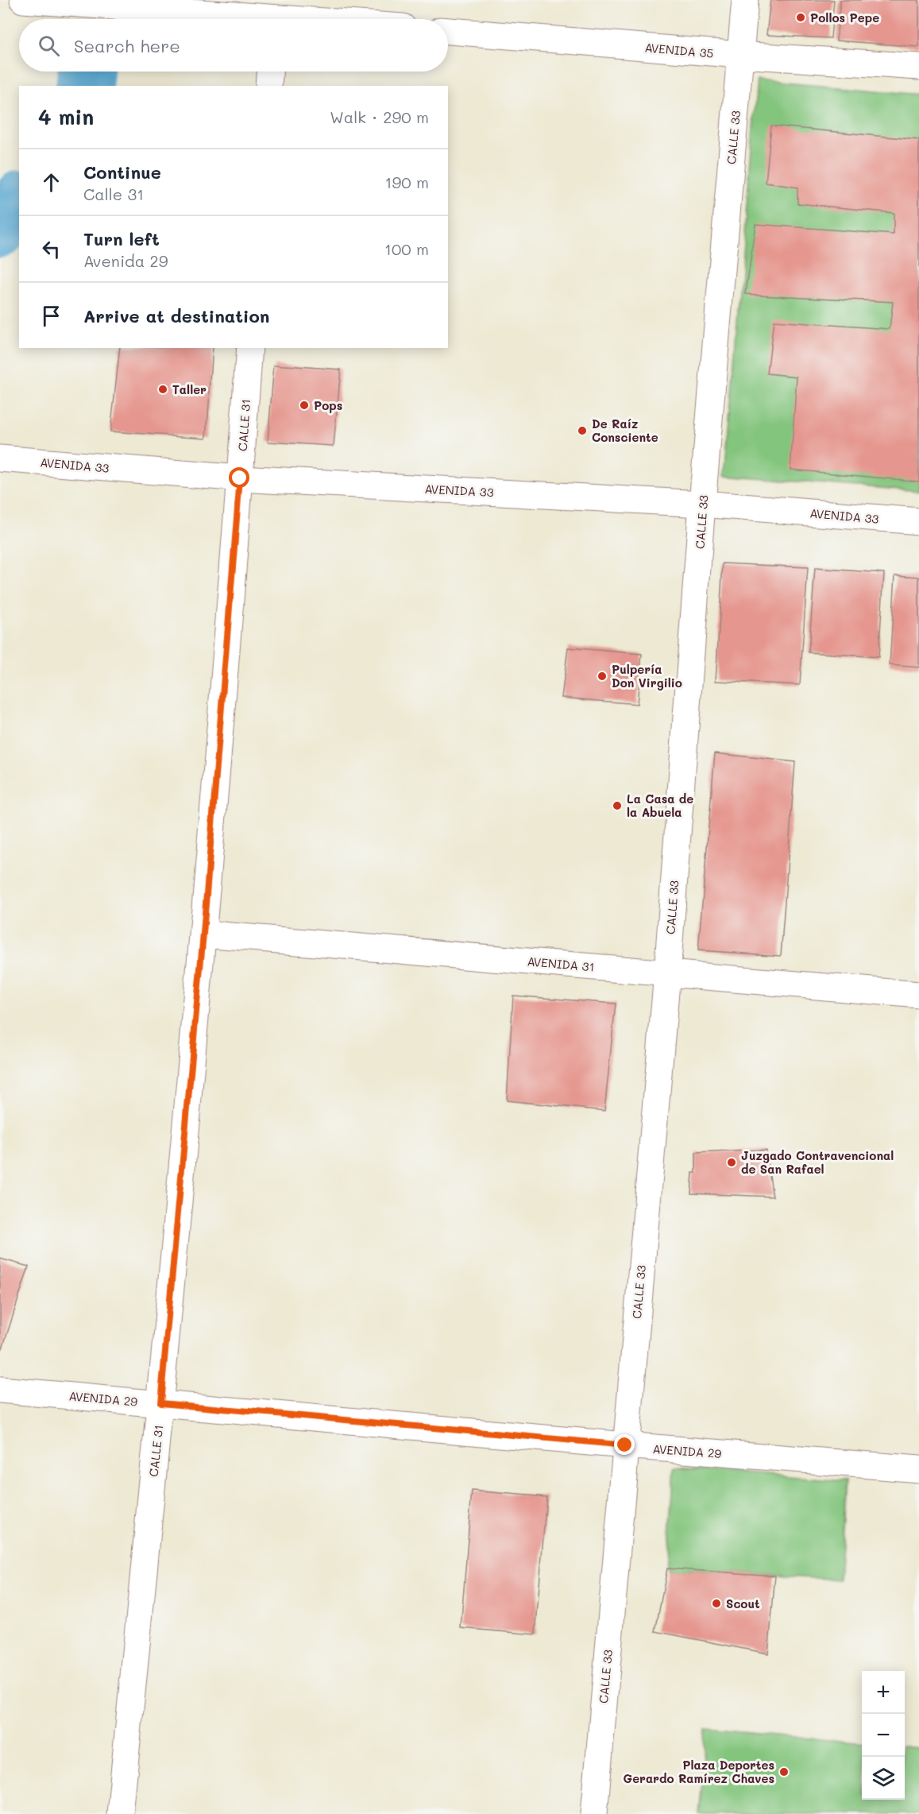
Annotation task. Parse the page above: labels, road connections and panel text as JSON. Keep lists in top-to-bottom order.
{
  "streets": {
    "street": [
      "AVENIDA 35",
      "CALLE 33",
      "CALLE 31",
      "AVENIDA 33",
      "AVENIDA 31",
      "AVENIDA 29"
    ]
  },
  "crossings": [
    ["AVENIDA 35", "CALLE 33"],
    ["CALLE 33", "AVENIDA 33"],
    ["CALLE 33", "AVENIDA 31"],
    ["CALLE 33", "AVENIDA 29"],
    ["CALLE 31", "AVENIDA 33"],
    ["CALLE 31", "AVENIDA 31"],
    ["CALLE 31", "AVENIDA 29"]
  ],
  "places": [
    "Pollos Pepe",
    "Taller",
    "Pops",
    "De Raíz Consciente",
    "Pulpería Don Virgilio",
    "La Casa de la Abuela",
    "Juzgado Contravencional de San Rafael",
    "Scout",
    "Plaza Deportes Gerardo Ramírez Chaves"
  ],
  "page": {
    "search": "Search here",
    "heading": ["4 min", "Walk · 290 m"],
    "list": [
      ["Continue", "Calle 31", "190 m"],
      ["Turn left", "Avenida 29", "100 m"],
      "Arrive at destination"
    ],
    "map_buttons": ["+", "−"]
  }
}
